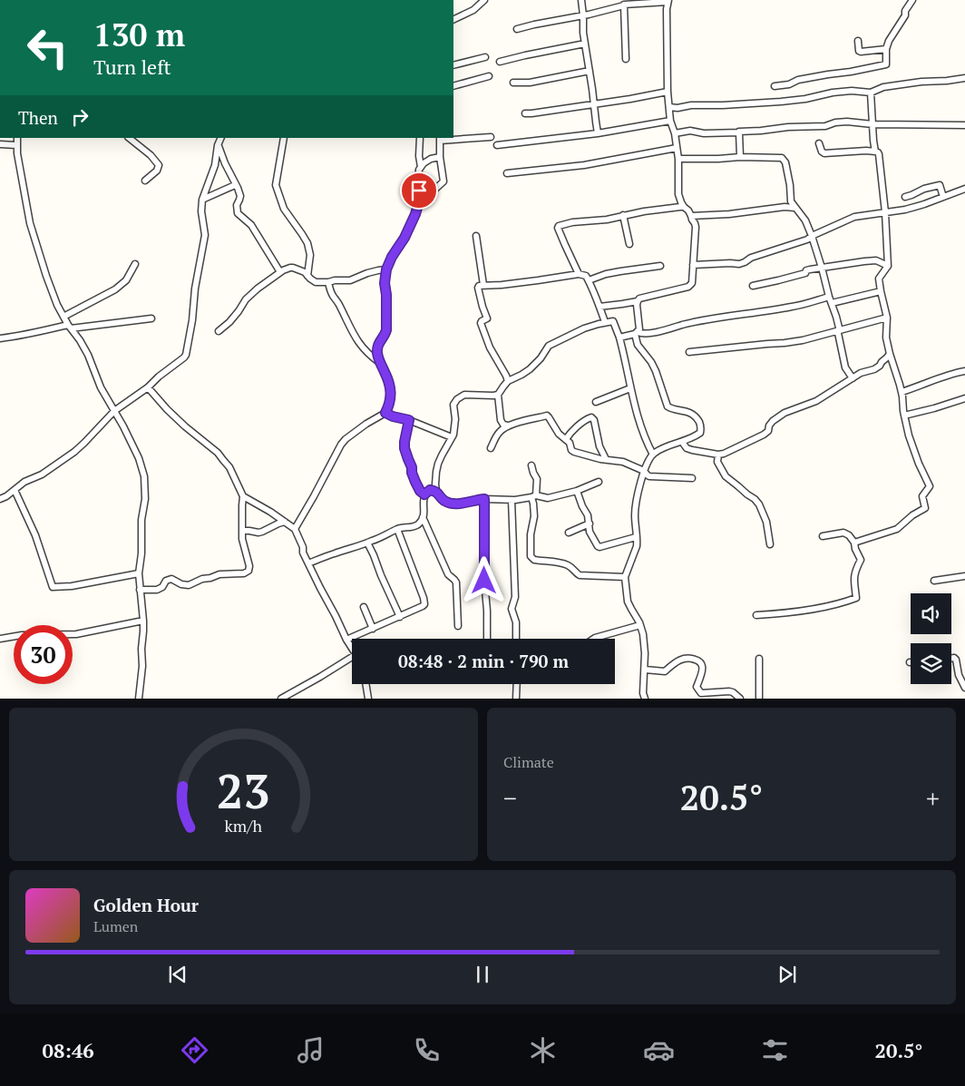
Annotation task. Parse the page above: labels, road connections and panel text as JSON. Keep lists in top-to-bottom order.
{
  "page": {
    "turn": ["130 m", "Turn left"],
    "then": "Then",
    "limit": "30",
    "trip": "08:48 · 2 min · 790 m",
    "tile": "Climate",
    "heat": ["−", "20.5°", "+"],
    "song": ["Golden Hour", "Lumen"],
    "tabs": ["08:46", "20.5°"],
    "gauge": ["23", "km/h"]
  }
}
